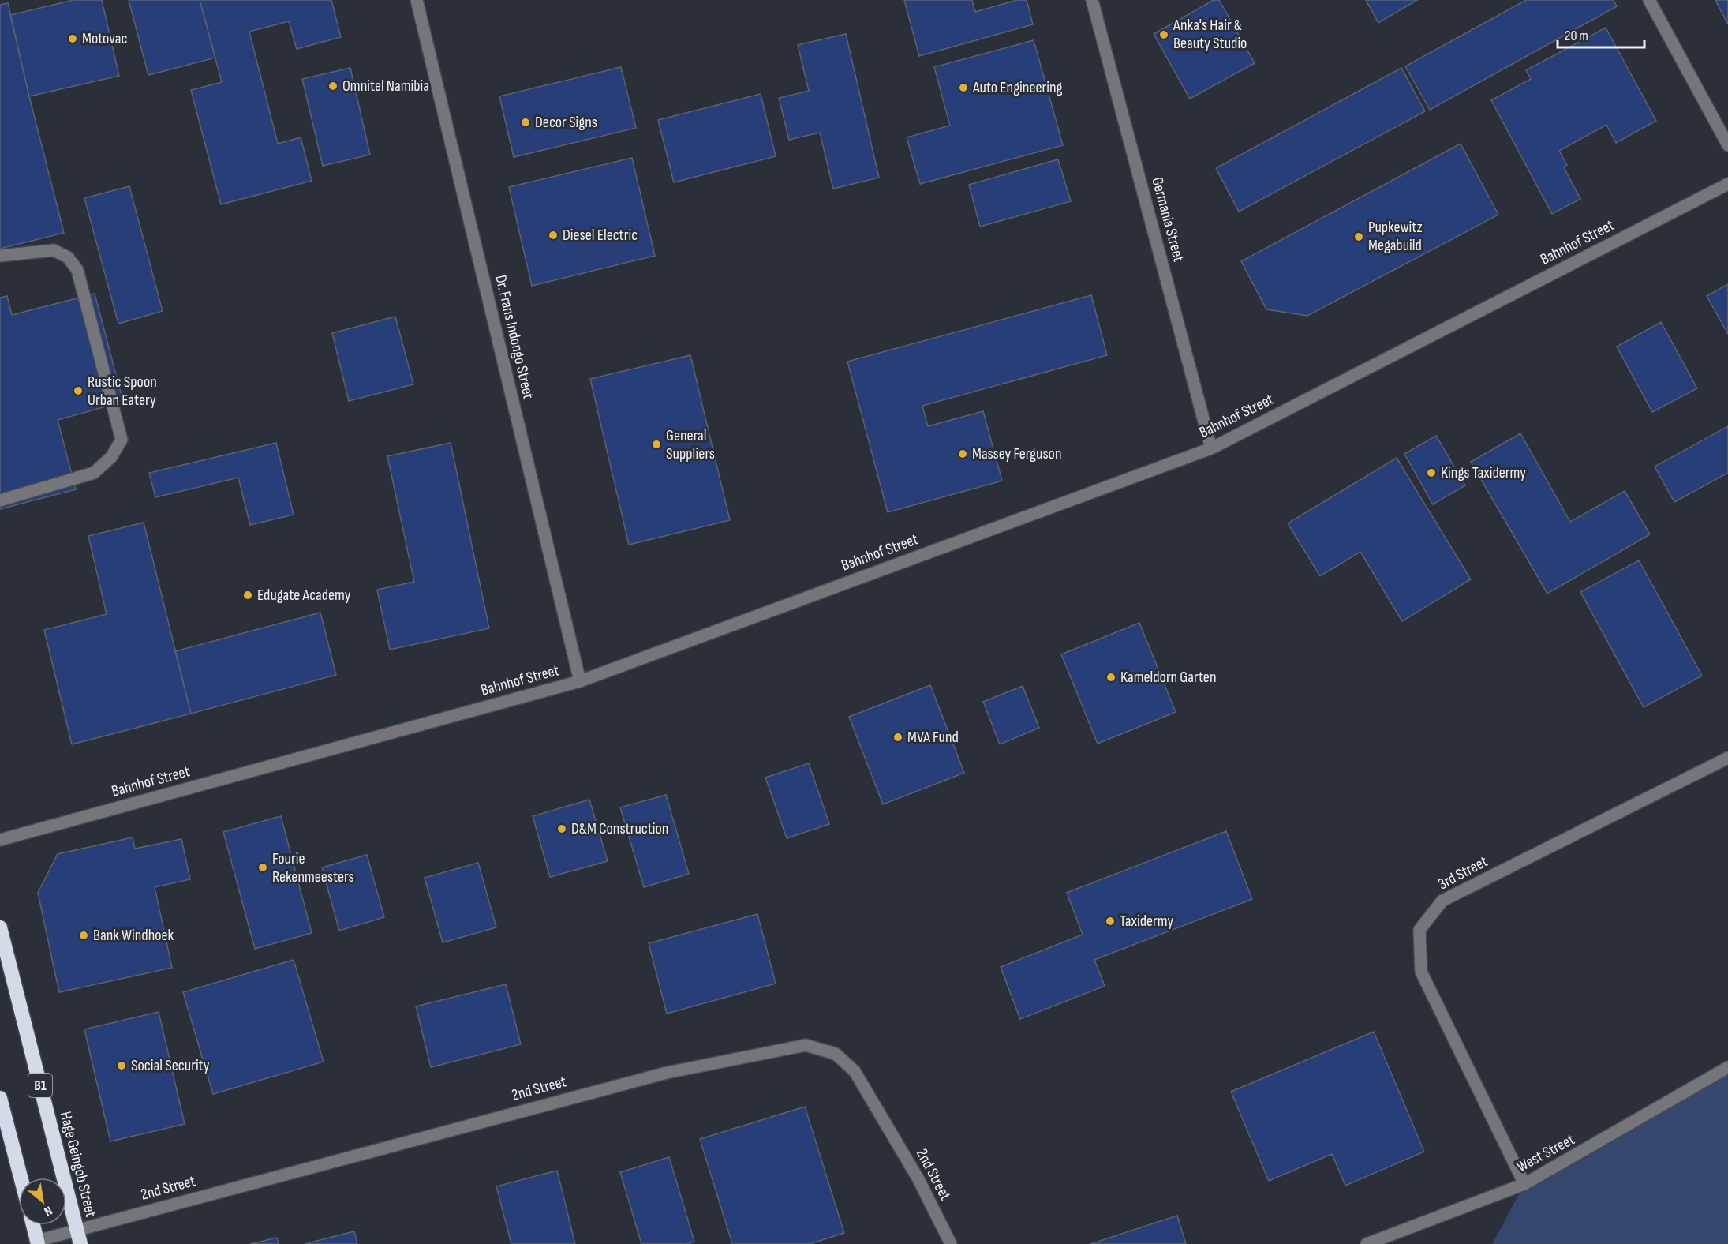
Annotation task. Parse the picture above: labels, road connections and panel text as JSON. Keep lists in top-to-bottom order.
{
  "streets": {
    "highway": ["B1", "Hage Geingob Street"],
    "street": [
      "Germania Street",
      "Bahnhof Street",
      "Dr. Frans Indongo Street",
      "3rd Street",
      "2nd Street",
      "West Street"
    ]
  },
  "crossings": [
    ["Germania Street", "Bahnhof Street"],
    ["Bahnhof Street", "Dr. Frans Indongo Street"],
    ["3rd Street", "West Street"],
    ["2nd Street", "Hage Geingob Street"]
  ],
  "places": [
    "Anka's Hair & Beauty Studio",
    "Motovac",
    "Omnitel Namibia",
    "Auto Engineering",
    "Decor Signs",
    "Diesel Electric",
    "Pupkewitz Megabuild",
    "Rustic Spoon Urban Eatery",
    "General Suppliers",
    "Massey Ferguson",
    "Kings Taxidermy",
    "Edugate Academy",
    "Kameldorn Garten",
    "MVA Fund",
    "D&M Construction",
    "Fourie Rekenmeesters",
    "Taxidermy",
    "Bank Windhoek",
    "Social Security"
  ],
  "scale_bar": "20 m",
  "north": "bottom right"
}
